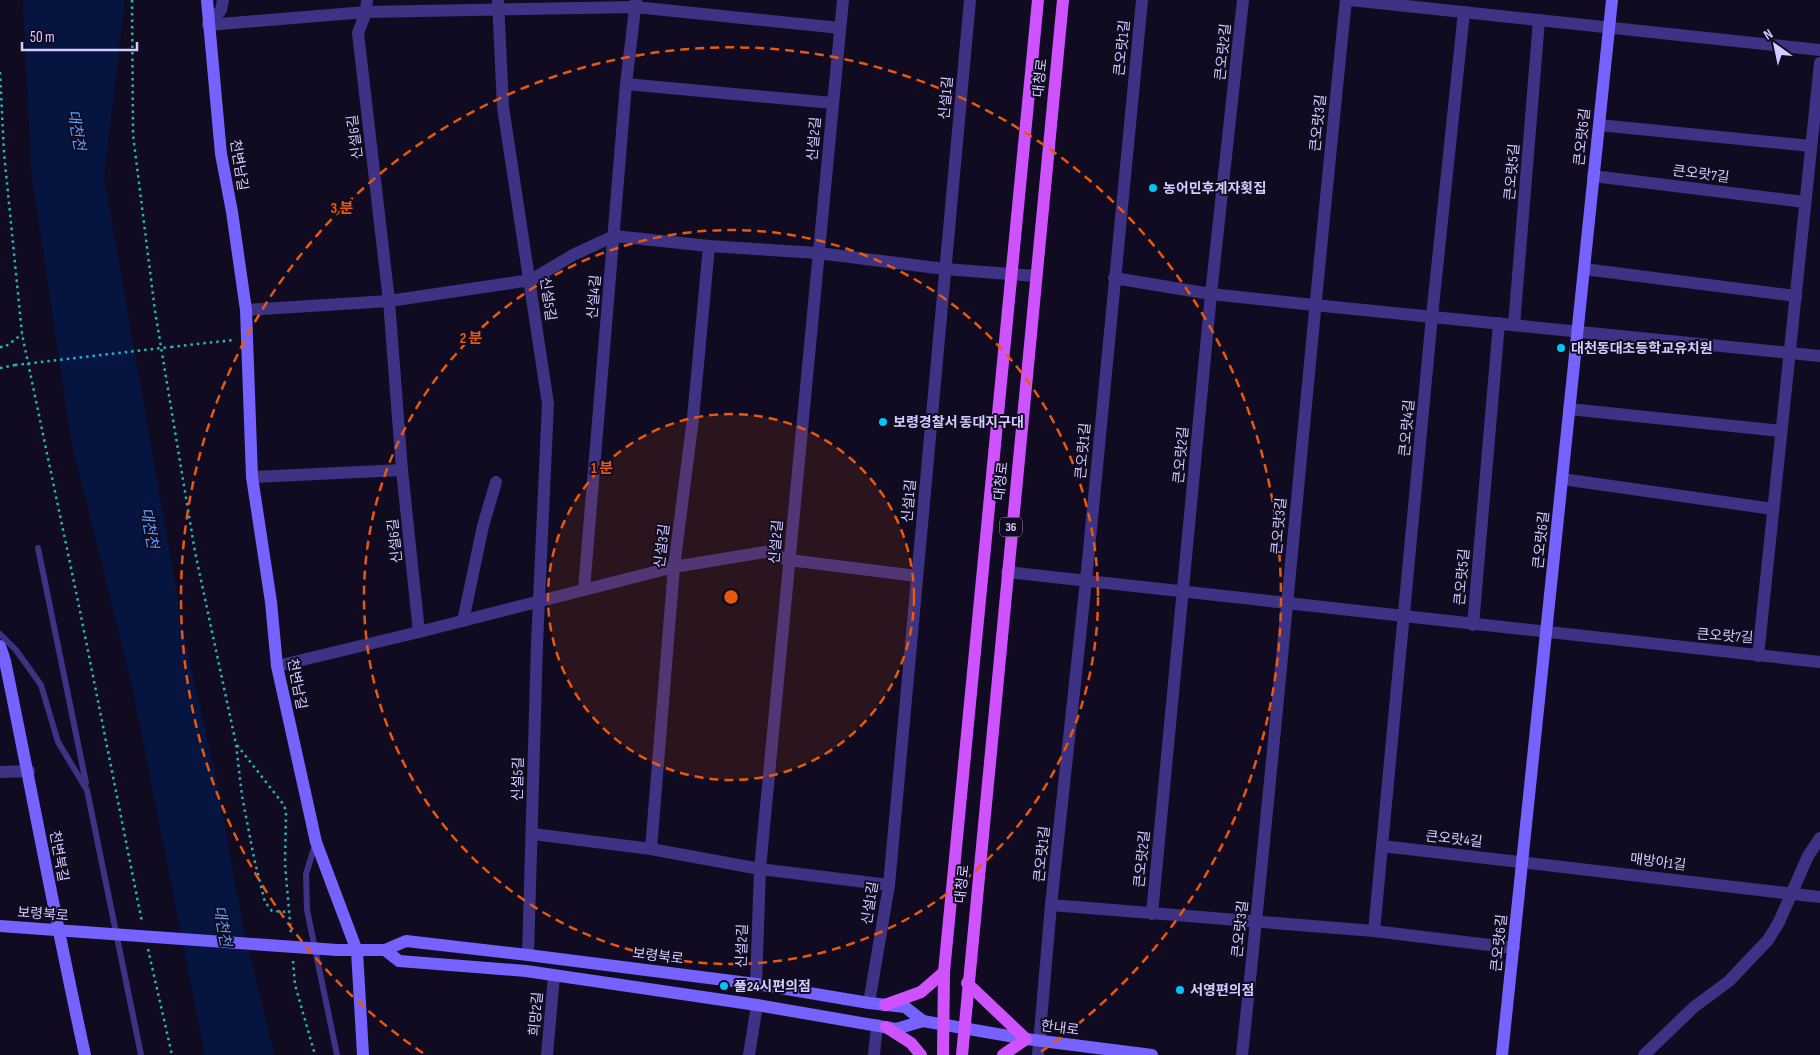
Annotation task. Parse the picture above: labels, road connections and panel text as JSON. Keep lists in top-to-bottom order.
{
  "streets": {
    "main road": ["대청로", "36"],
    "street": [
      "큰오랏1길",
      "큰오랏2길",
      "신설1길",
      "큰오랏3길",
      "신설6길",
      "큰오랏6길",
      "신설2길",
      "천변남길",
      "큰오랏5길",
      "큰오랏7길",
      "신설4길",
      "신설5길",
      "큰오랏4길",
      "신설3길",
      "천변북길",
      "매방아1길",
      "보령북로",
      "희망2길",
      "한내로"
    ]
  },
  "crossings": [
    ["큰오랏1길", "큰오랏7길"],
    ["큰오랏1길", "한내로"],
    ["큰오랏2길", "큰오랏7길"],
    ["대청로", "큰오랏7길"],
    ["대청로", "보령북로"],
    ["대청로", "한내로"],
    ["신설1길", "보령북로"],
    ["큰오랏3길", "큰오랏6길"],
    ["큰오랏3길", "큰오랏5길"],
    ["큰오랏3길", "큰오랏7길"],
    ["큰오랏3길", "큰오랏4길"],
    ["큰오랏6길", "큰오랏7길"],
    ["큰오랏6길", "큰오랏4길"],
    ["큰오랏6길", "매방아1길"],
    ["신설2길", "신설4길"],
    ["신설2길", "보령북로"],
    ["천변남길", "보령북로"],
    ["큰오랏5길", "큰오랏7길"],
    ["큰오랏7길", "큰오랏4길"],
    ["신설5길", "보령북로"],
    ["큰오랏4길", "매방아1길"],
    ["천변북길", "보령북로"],
    ["보령북로", "희망2길"],
    ["보령북로", "한내로"]
  ],
  "water": ["대천천"],
  "places": [
    "농어민후계자횟집",
    "대천동대초등학교유치원",
    "보령경찰서 동대지구대",
    "풀24시편의점",
    "서영편의점"
  ],
  "scale_bar": "50 m",
  "north": "top left",
  "rings": ["3 분", "2 분", "1 분"]
}
